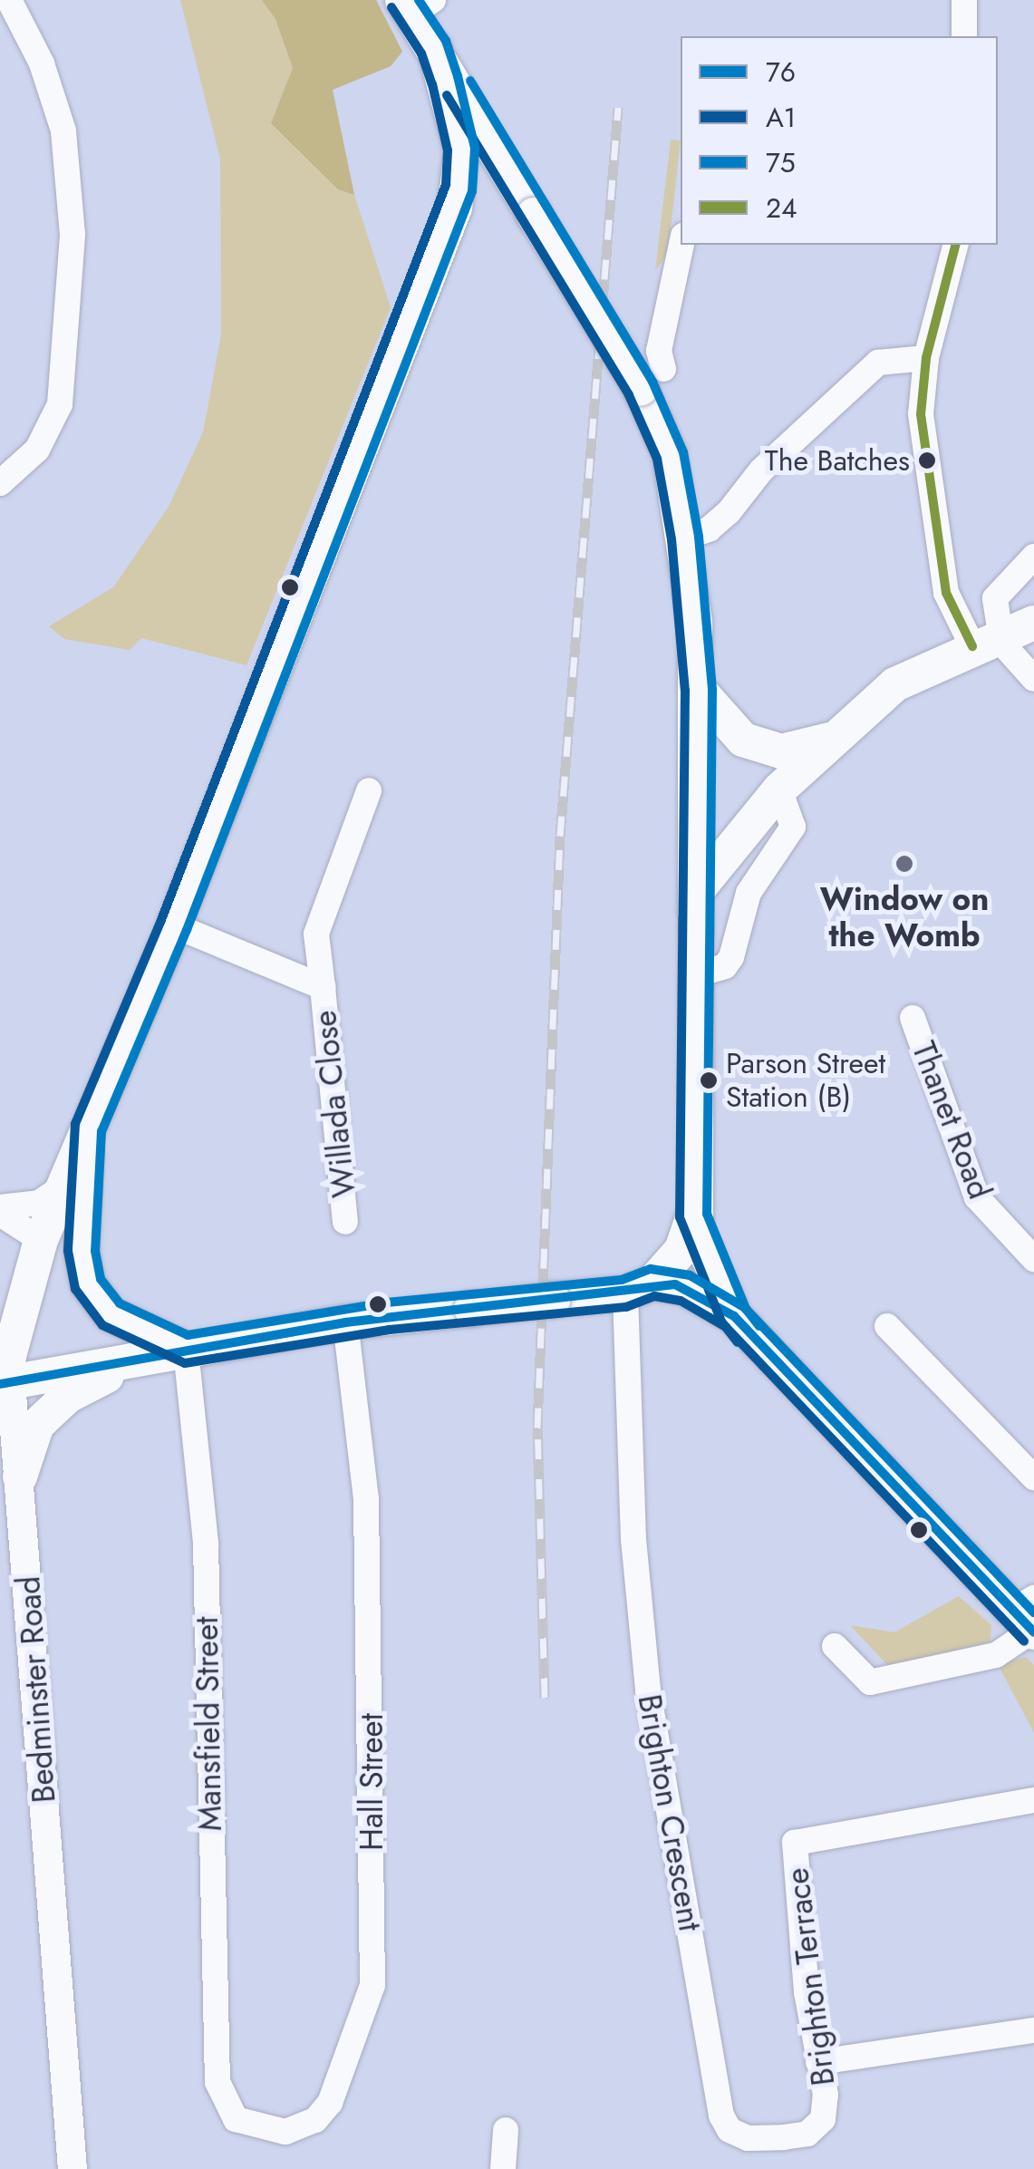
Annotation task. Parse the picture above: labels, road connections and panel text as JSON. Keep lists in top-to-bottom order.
{
  "streets": {
    "highway": ["Bedminster Road"],
    "street": [
      "Willada Close",
      "Thanet Road",
      "Mansfield Street",
      "Hall Street",
      "Brighton Crescent",
      "Brighton Terrace"
    ]
  },
  "crossings": [
    ["Willada Close", "Bedminster Road"],
    ["Mansfield Street", "Hall Street"],
    ["Brighton Crescent", "Brighton Terrace"]
  ],
  "places": ["The Batches", "Window on the Womb", "Parson Street Station (B)"],
  "lines": [
    "transit line 75",
    "transit line A1",
    "transit line 24",
    "transit line 76"
  ],
  "legend": [
    "76",
    "A1",
    "75",
    "24"
  ]
}
